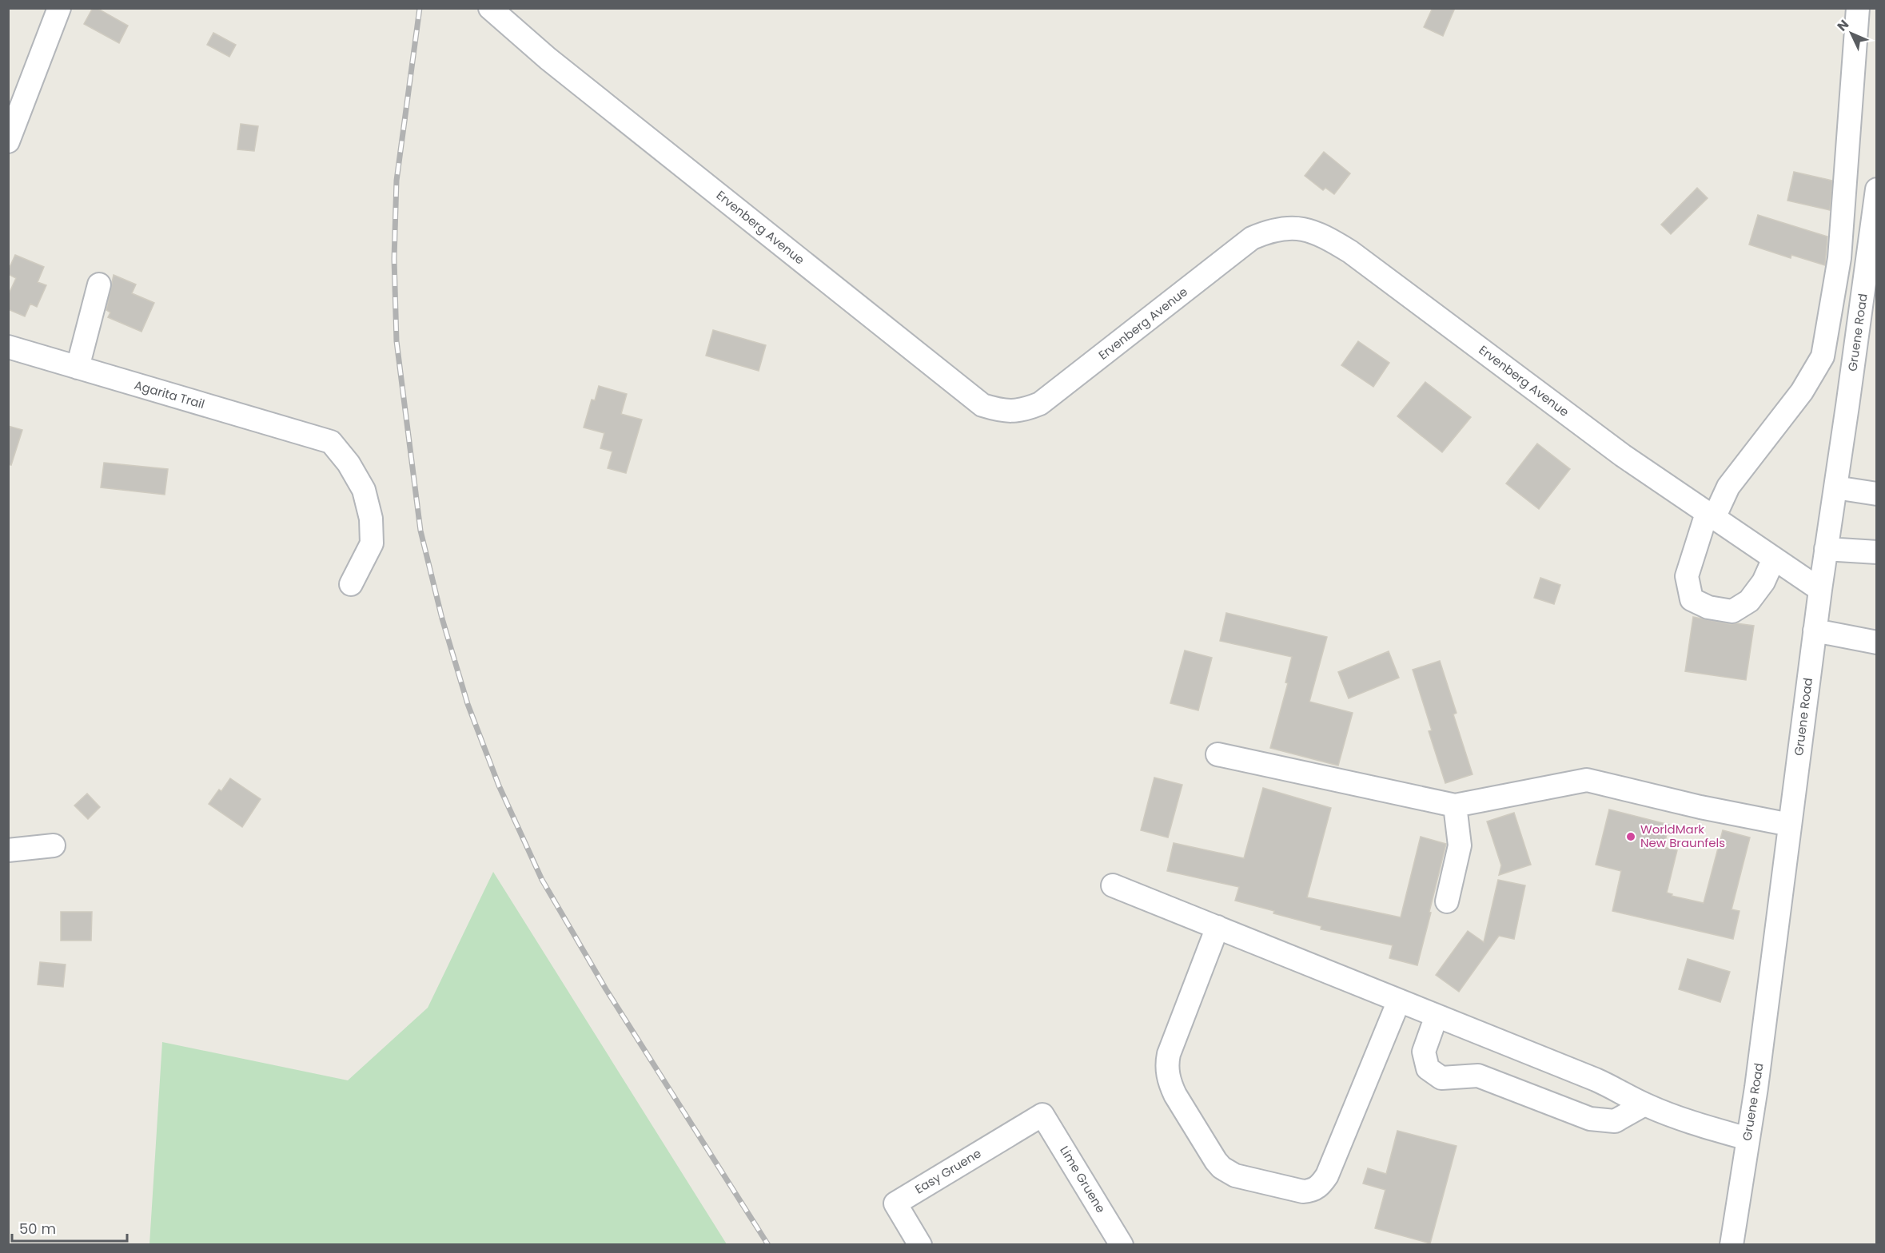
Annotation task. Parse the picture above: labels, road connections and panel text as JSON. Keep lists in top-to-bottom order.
{
  "streets": {
    "street": [
      "Ervenberg Avenue",
      "Gruene Road",
      "Agarita Trail",
      "Easy Gruene",
      "Lime Gruene"
    ]
  },
  "crossings": [
    ["Ervenberg Avenue", "Gruene Road"],
    ["Easy Gruene", "Lime Gruene"]
  ],
  "places": ["WorldMark New Braunfels"],
  "scale_bar": "50 m",
  "north": "top left"
}
